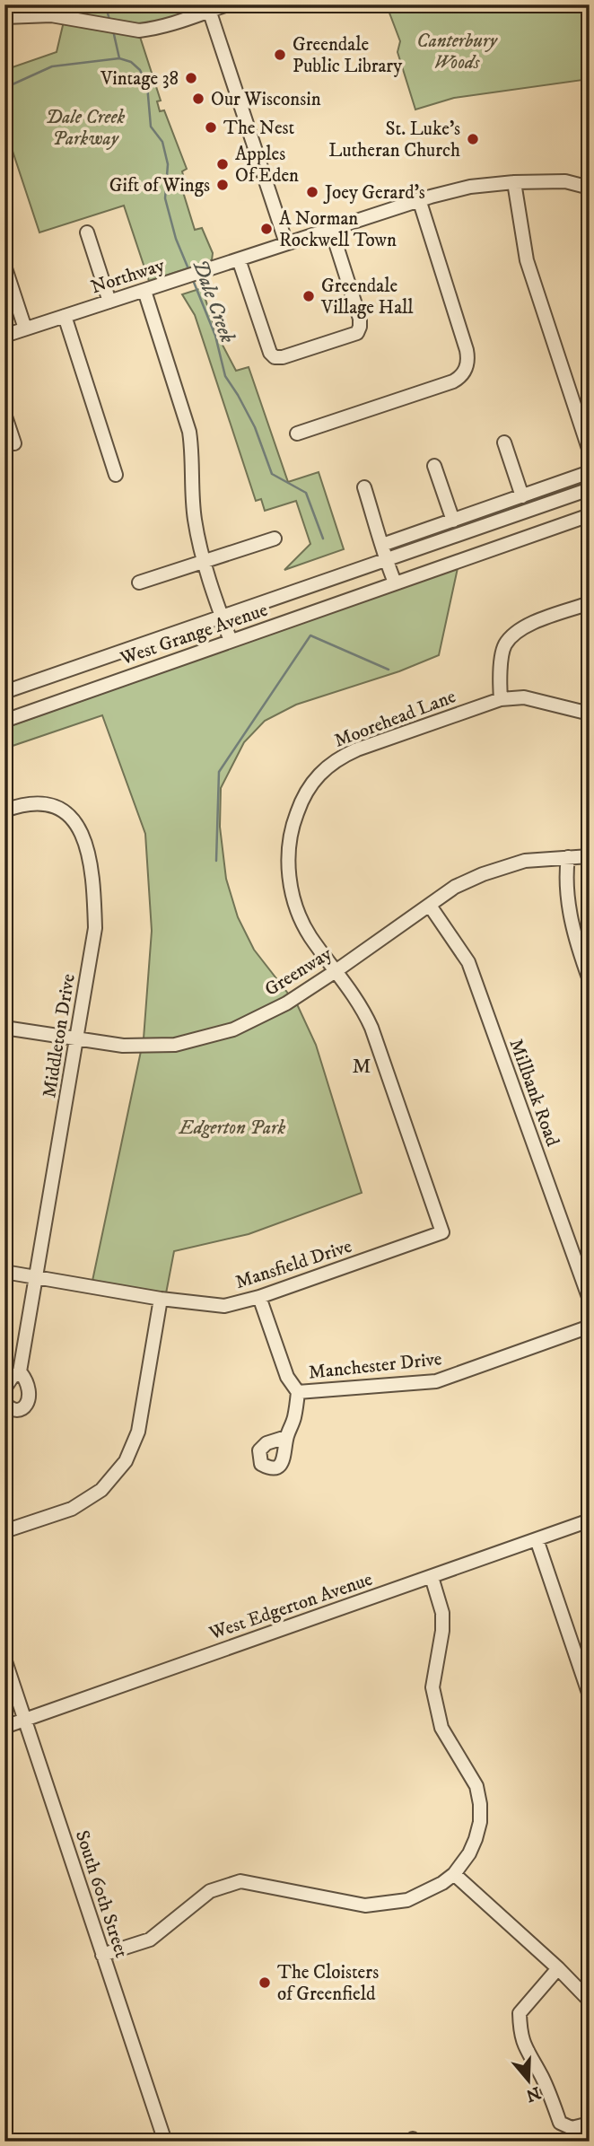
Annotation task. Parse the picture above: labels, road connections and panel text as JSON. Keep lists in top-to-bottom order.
{
  "streets": {
    "street": [
      "Northway",
      "West Grange Avenue",
      "Moorehead Lane",
      "Greenway",
      "Middleton Drive",
      "Millbank Road",
      "Mansfield Drive",
      "Manchester Drive",
      "West Edgerton Avenue",
      "South 60th Street"
    ]
  },
  "crossings": [
    ["Moorehead Lane", "Greenway"],
    ["Moorehead Lane", "Mansfield Drive"],
    ["Greenway", "Middleton Drive"],
    ["Greenway", "Millbank Road"],
    ["Middleton Drive", "Mansfield Drive"],
    ["Mansfield Drive", "Manchester Drive"],
    ["West Edgerton Avenue", "South 60th Street"]
  ],
  "districts": ["M"],
  "water": ["Dale Creek"],
  "parks": ["Canterbury Woods", "Dale Creek Parkway", "Edgerton Park"],
  "places": [
    "Greendale Public Library",
    "Vintage 38",
    "Our Wisconsin",
    "The Nest",
    "St. Luke's Lutheran Church",
    "Apples Of Eden",
    "Gift of Wings",
    "Joey Gerard's",
    "A Norman Rockwell Town",
    "Greendale Village Hall",
    "The Cloisters of Greenfield"
  ],
  "north": "bottom"
}
